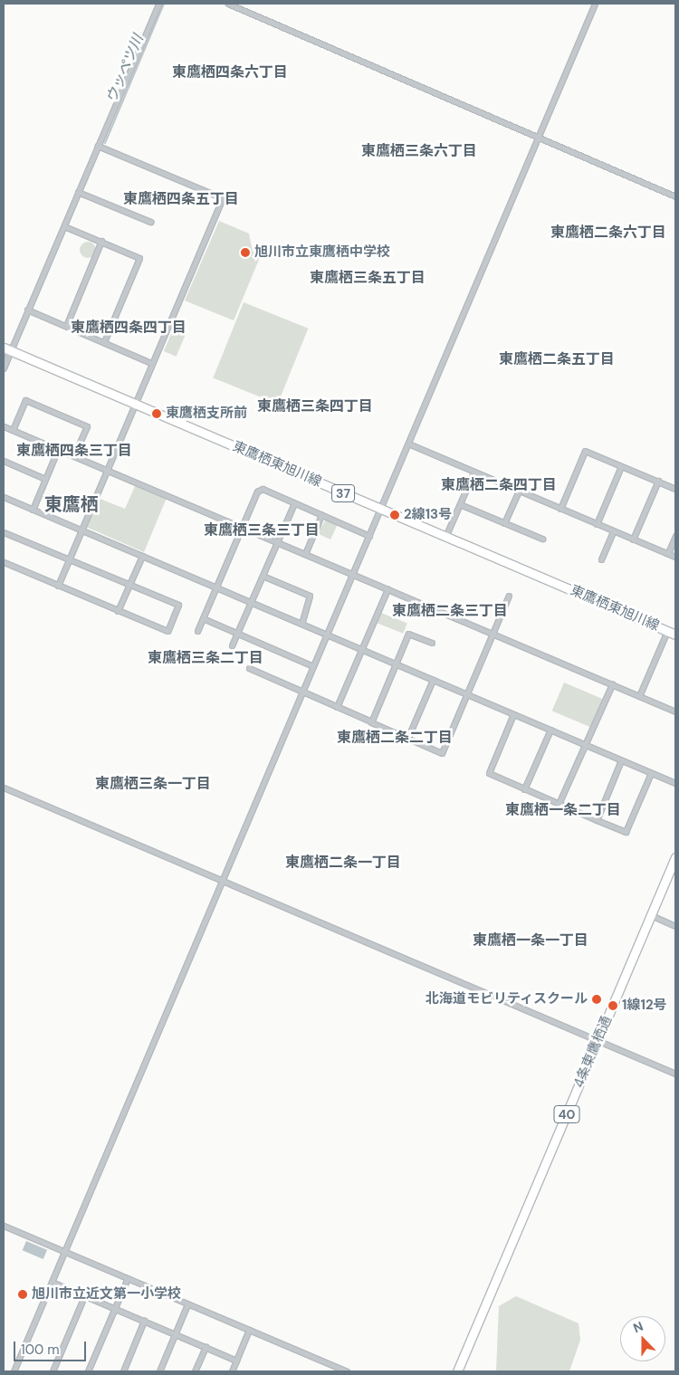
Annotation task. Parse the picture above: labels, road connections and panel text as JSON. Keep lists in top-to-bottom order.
{
  "streets": {
    "main road": [
      "東鷹栖東旭川線",
      "37",
      "4条東鷹栖通",
      "40"
    ]
  },
  "districts": [
    "東鷹栖四条六丁目",
    "東鷹栖三条六丁目",
    "東鷹栖四条五丁目",
    "東鷹栖二条六丁目",
    "東鷹栖三条五丁目",
    "東鷹栖四条四丁目",
    "東鷹栖二条五丁目",
    "東鷹栖三条四丁目",
    "東鷹栖四条三丁目",
    "東鷹栖二条四丁目",
    "東鷹栖",
    "東鷹栖三条三丁目",
    "東鷹栖二条三丁目",
    "東鷹栖三条二丁目",
    "東鷹栖二条二丁目",
    "東鷹栖三条一丁目",
    "東鷹栖一条二丁目",
    "東鷹栖二条一丁目",
    "東鷹栖一条一丁目"
  ],
  "water": ["ウッペツ川"],
  "places": [
    "旭川市立東鷹栖中学校",
    "東鷹栖支所前",
    "2線13号",
    "北海道モビリティスクール",
    "1線12号",
    "旭川市立近文第一小学校"
  ],
  "scale_bar": "100 m",
  "north": "top"
}
